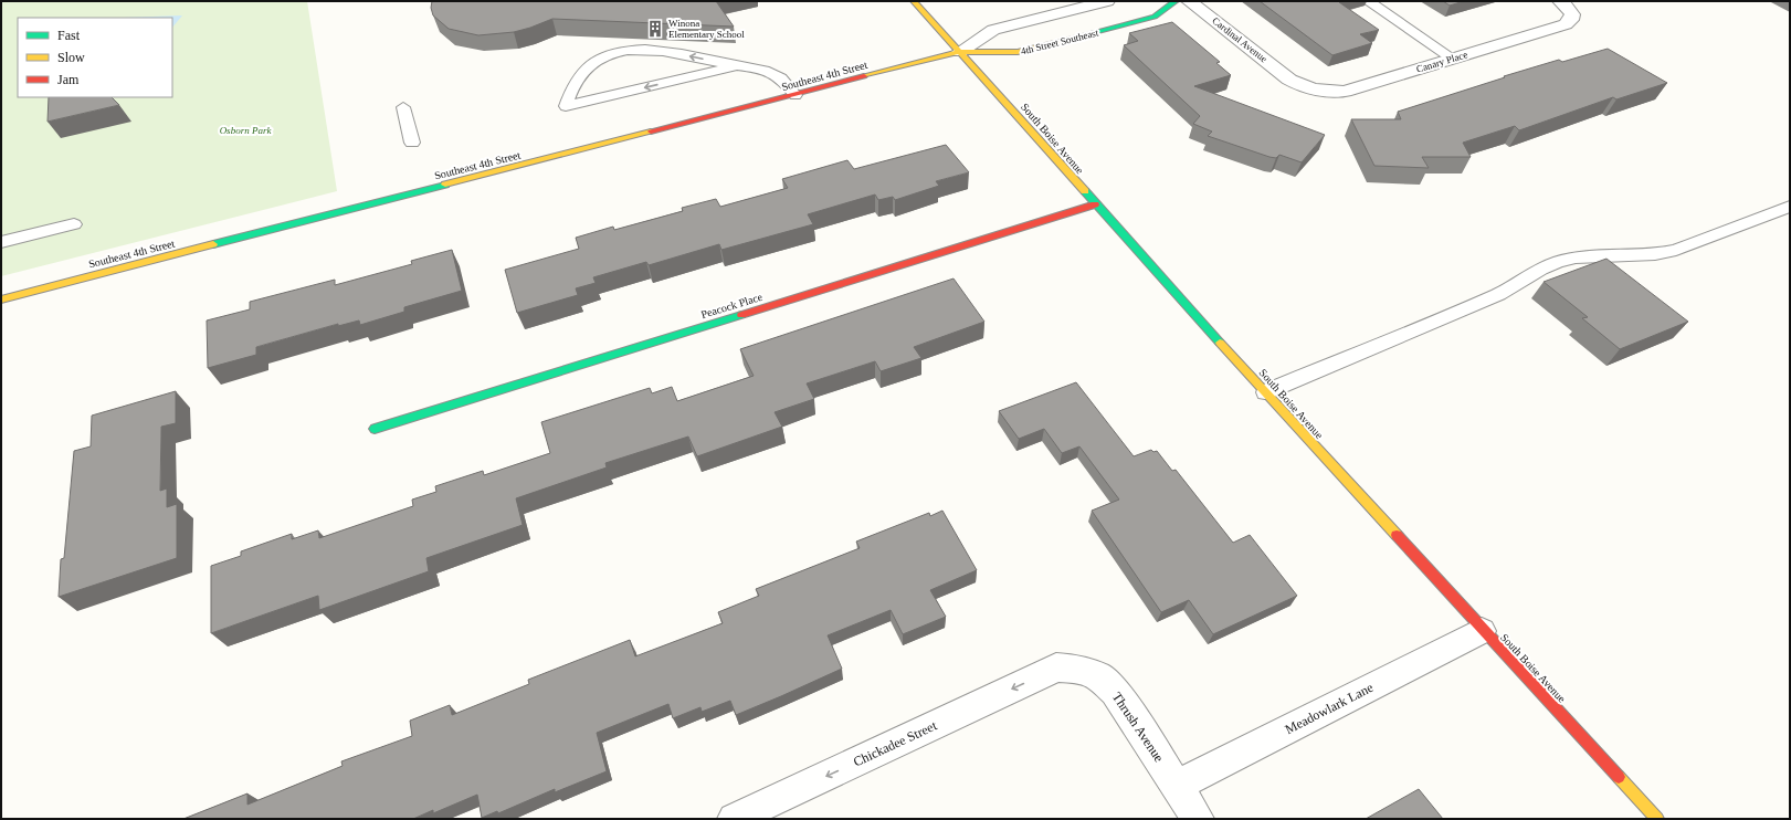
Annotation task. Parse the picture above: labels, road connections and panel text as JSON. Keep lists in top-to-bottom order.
{
  "streets": {
    "street": [
      "Cardinal Avenue",
      "4th Street Southeast",
      "Canary Place",
      "Southeast 4th Street",
      "South Boise Avenue",
      "Peacock Place",
      "Meadowlark Lane",
      "Thrush Avenue",
      "Chickadee Street"
    ]
  },
  "crossings": [
    ["Cardinal Avenue", "Canary Place"],
    ["4th Street Southeast", "Southeast 4th Street"],
    ["4th Street Southeast", "South Boise Avenue"],
    ["Southeast 4th Street", "South Boise Avenue"],
    ["South Boise Avenue", "Peacock Place"],
    ["South Boise Avenue", "Meadowlark Lane"],
    ["Meadowlark Lane", "Thrush Avenue"],
    ["Thrush Avenue", "Chickadee Street"]
  ],
  "one_way": ["Chickadee Street"],
  "parks": ["Osborn Park"],
  "places": {
    "building": ["Winona Elementary School"]
  },
  "legend": ["Fast", "Slow", "Jam"]
}
